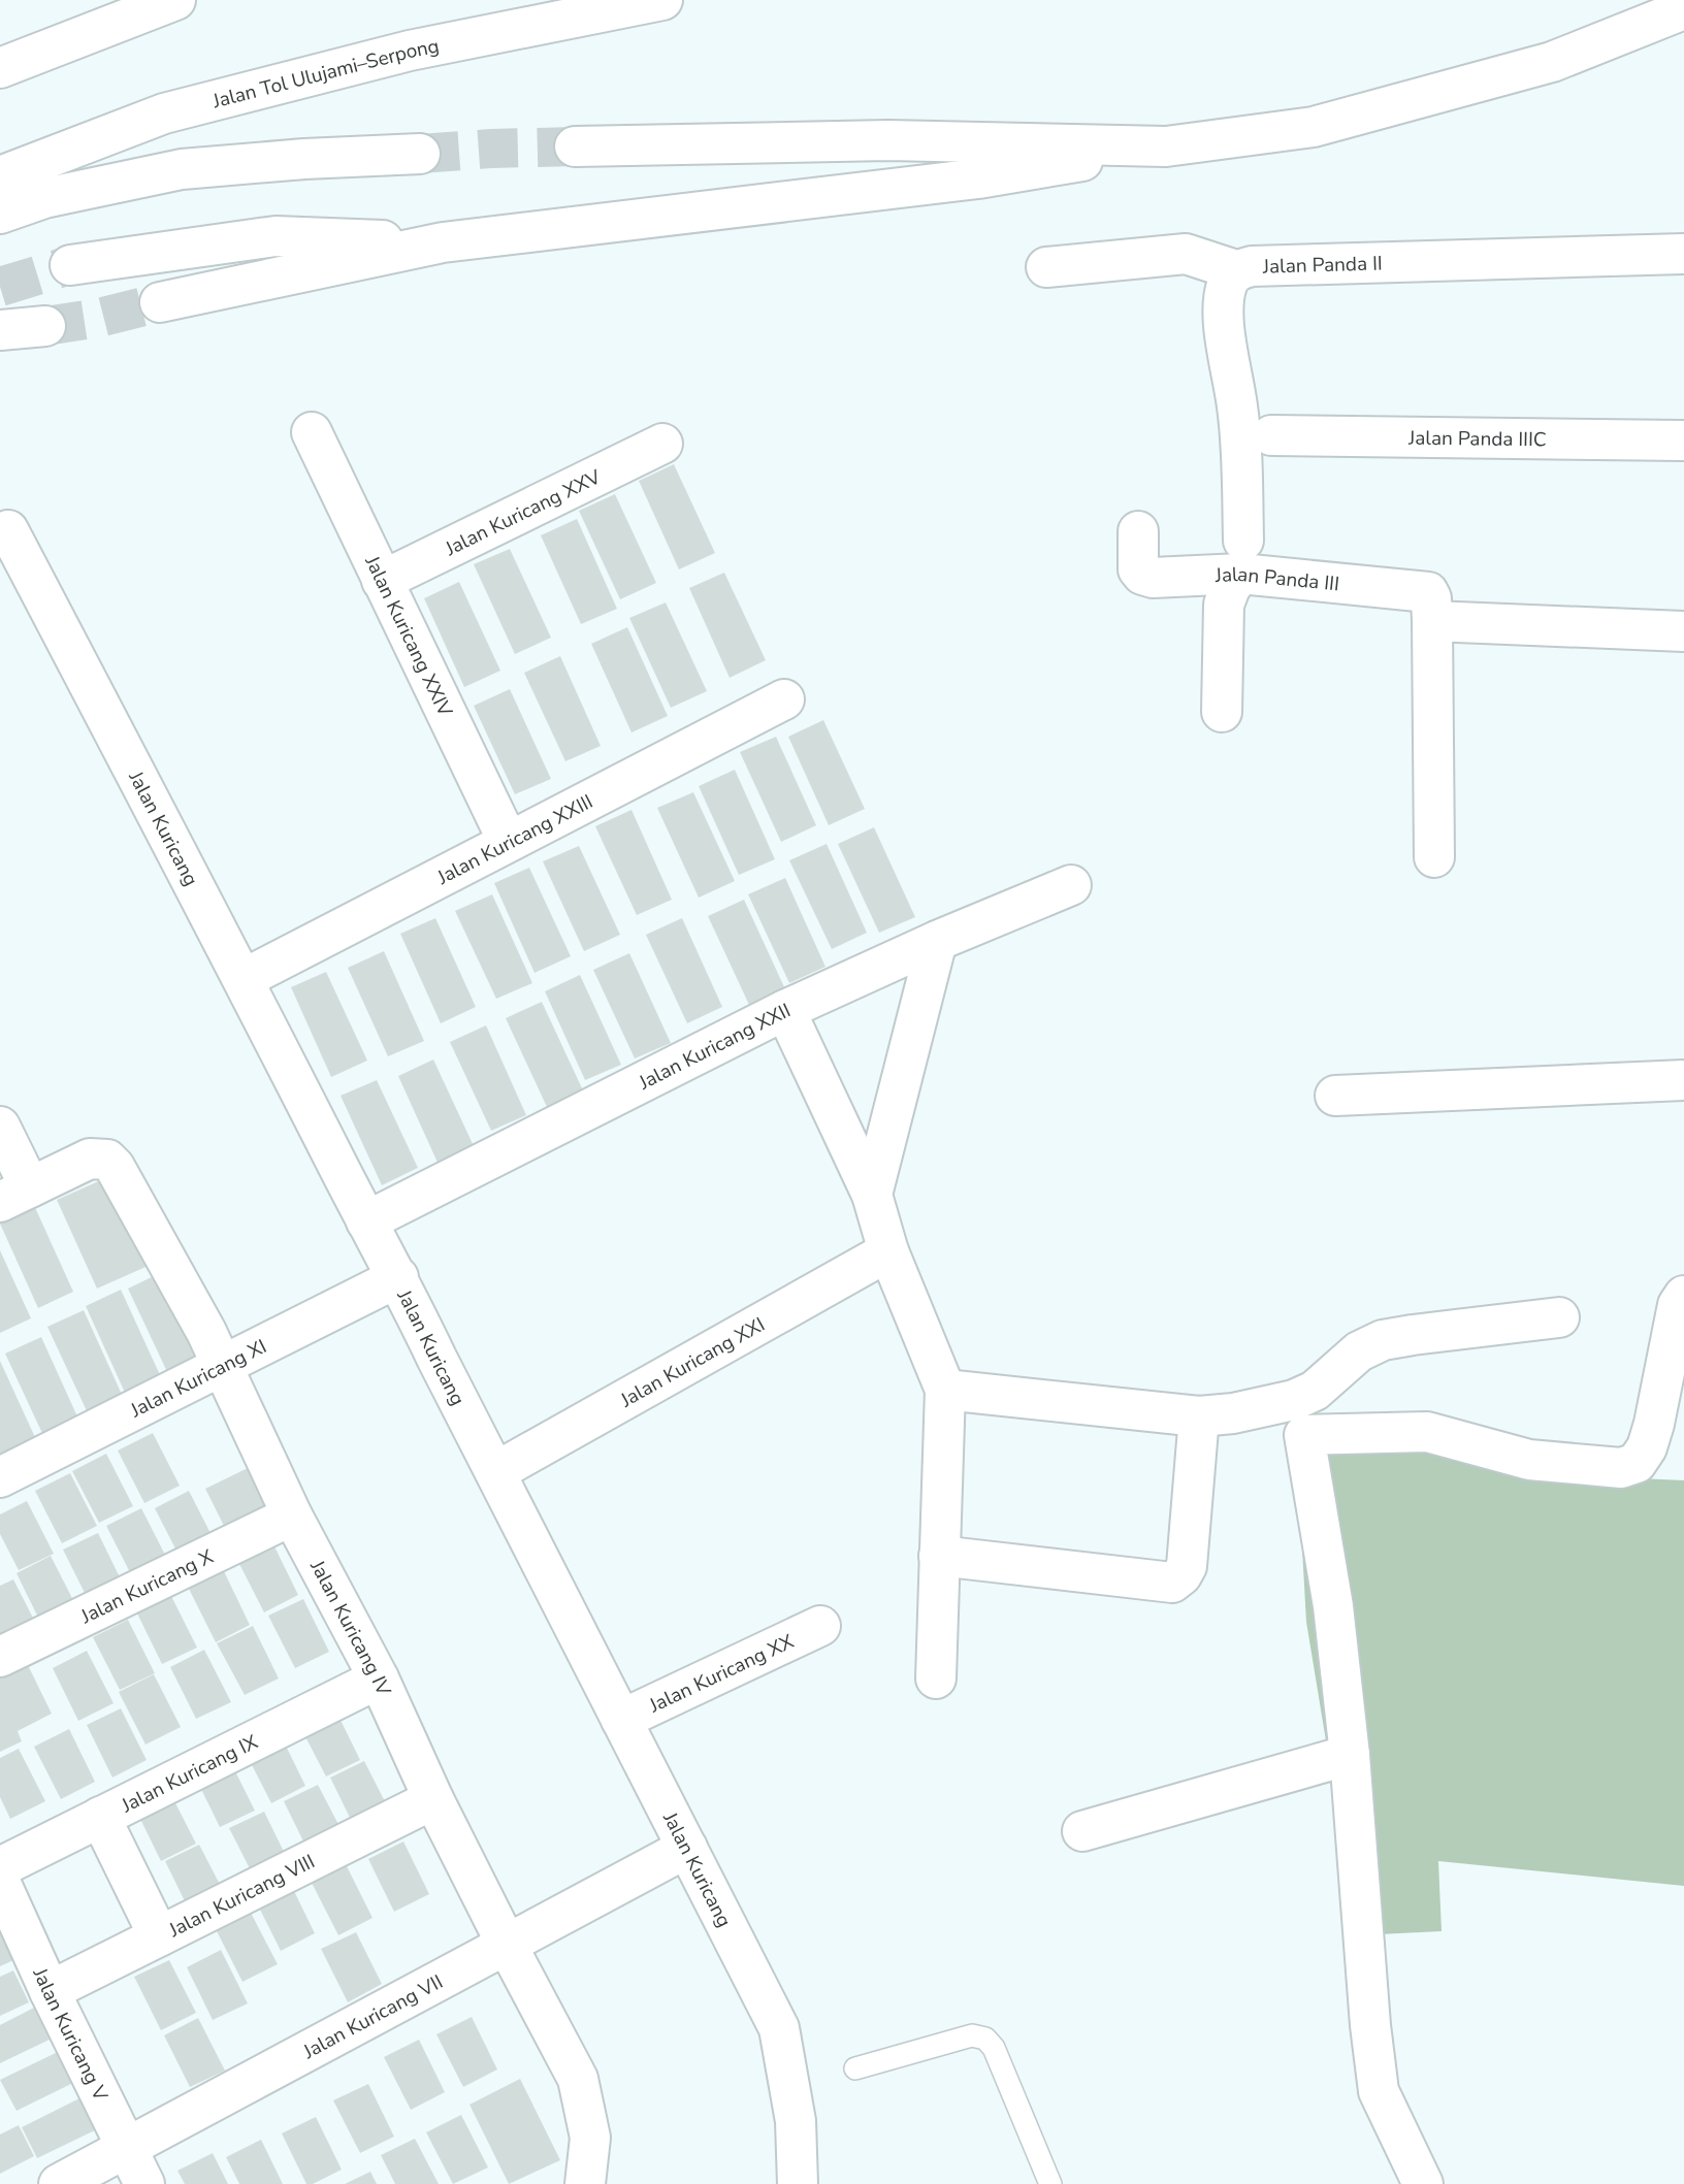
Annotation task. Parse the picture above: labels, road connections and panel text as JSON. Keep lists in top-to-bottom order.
{
  "streets": {
    "main road": [
      "Jalan Tol Ulujami–Serpong",
      "Jalan Panda II",
      "Jalan Panda IIIC",
      "Jalan Kuricang XXV",
      "Jalan Panda III",
      "Jalan Kuricang XXIV",
      "Jalan Kuricang",
      "Jalan Kuricang XXIII",
      "Jalan Kuricang XXII",
      "Jalan Kuricang XXI",
      "Jalan Kuricang XI",
      "Jalan Kuricang X",
      "Jalan Kuricang IV",
      "Jalan Kuricang XX",
      "Jalan Kuricang IX",
      "Jalan Kuricang VIII",
      "Jalan Kuricang VII",
      "Jalan Kuricang V"
    ]
  },
  "crossings": [
    ["Jalan Panda II", "Jalan Panda III"],
    ["Jalan Kuricang XXV", "Jalan Kuricang XXIV"],
    ["Jalan Kuricang XXIV", "Jalan Kuricang XXIII"],
    ["Jalan Kuricang", "Jalan Kuricang XXIII"],
    ["Jalan Kuricang", "Jalan Kuricang XXII"],
    ["Jalan Kuricang", "Jalan Kuricang XXI"],
    ["Jalan Kuricang", "Jalan Kuricang XI"],
    ["Jalan Kuricang", "Jalan Kuricang XX"],
    ["Jalan Kuricang", "Jalan Kuricang VII"],
    ["Jalan Kuricang XI", "Jalan Kuricang IV"],
    ["Jalan Kuricang X", "Jalan Kuricang IV"],
    ["Jalan Kuricang IV", "Jalan Kuricang IX"],
    ["Jalan Kuricang IV", "Jalan Kuricang VIII"],
    ["Jalan Kuricang IV", "Jalan Kuricang VII"],
    ["Jalan Kuricang VIII", "Jalan Kuricang V"],
    ["Jalan Kuricang VII", "Jalan Kuricang V"]
  ]
}
